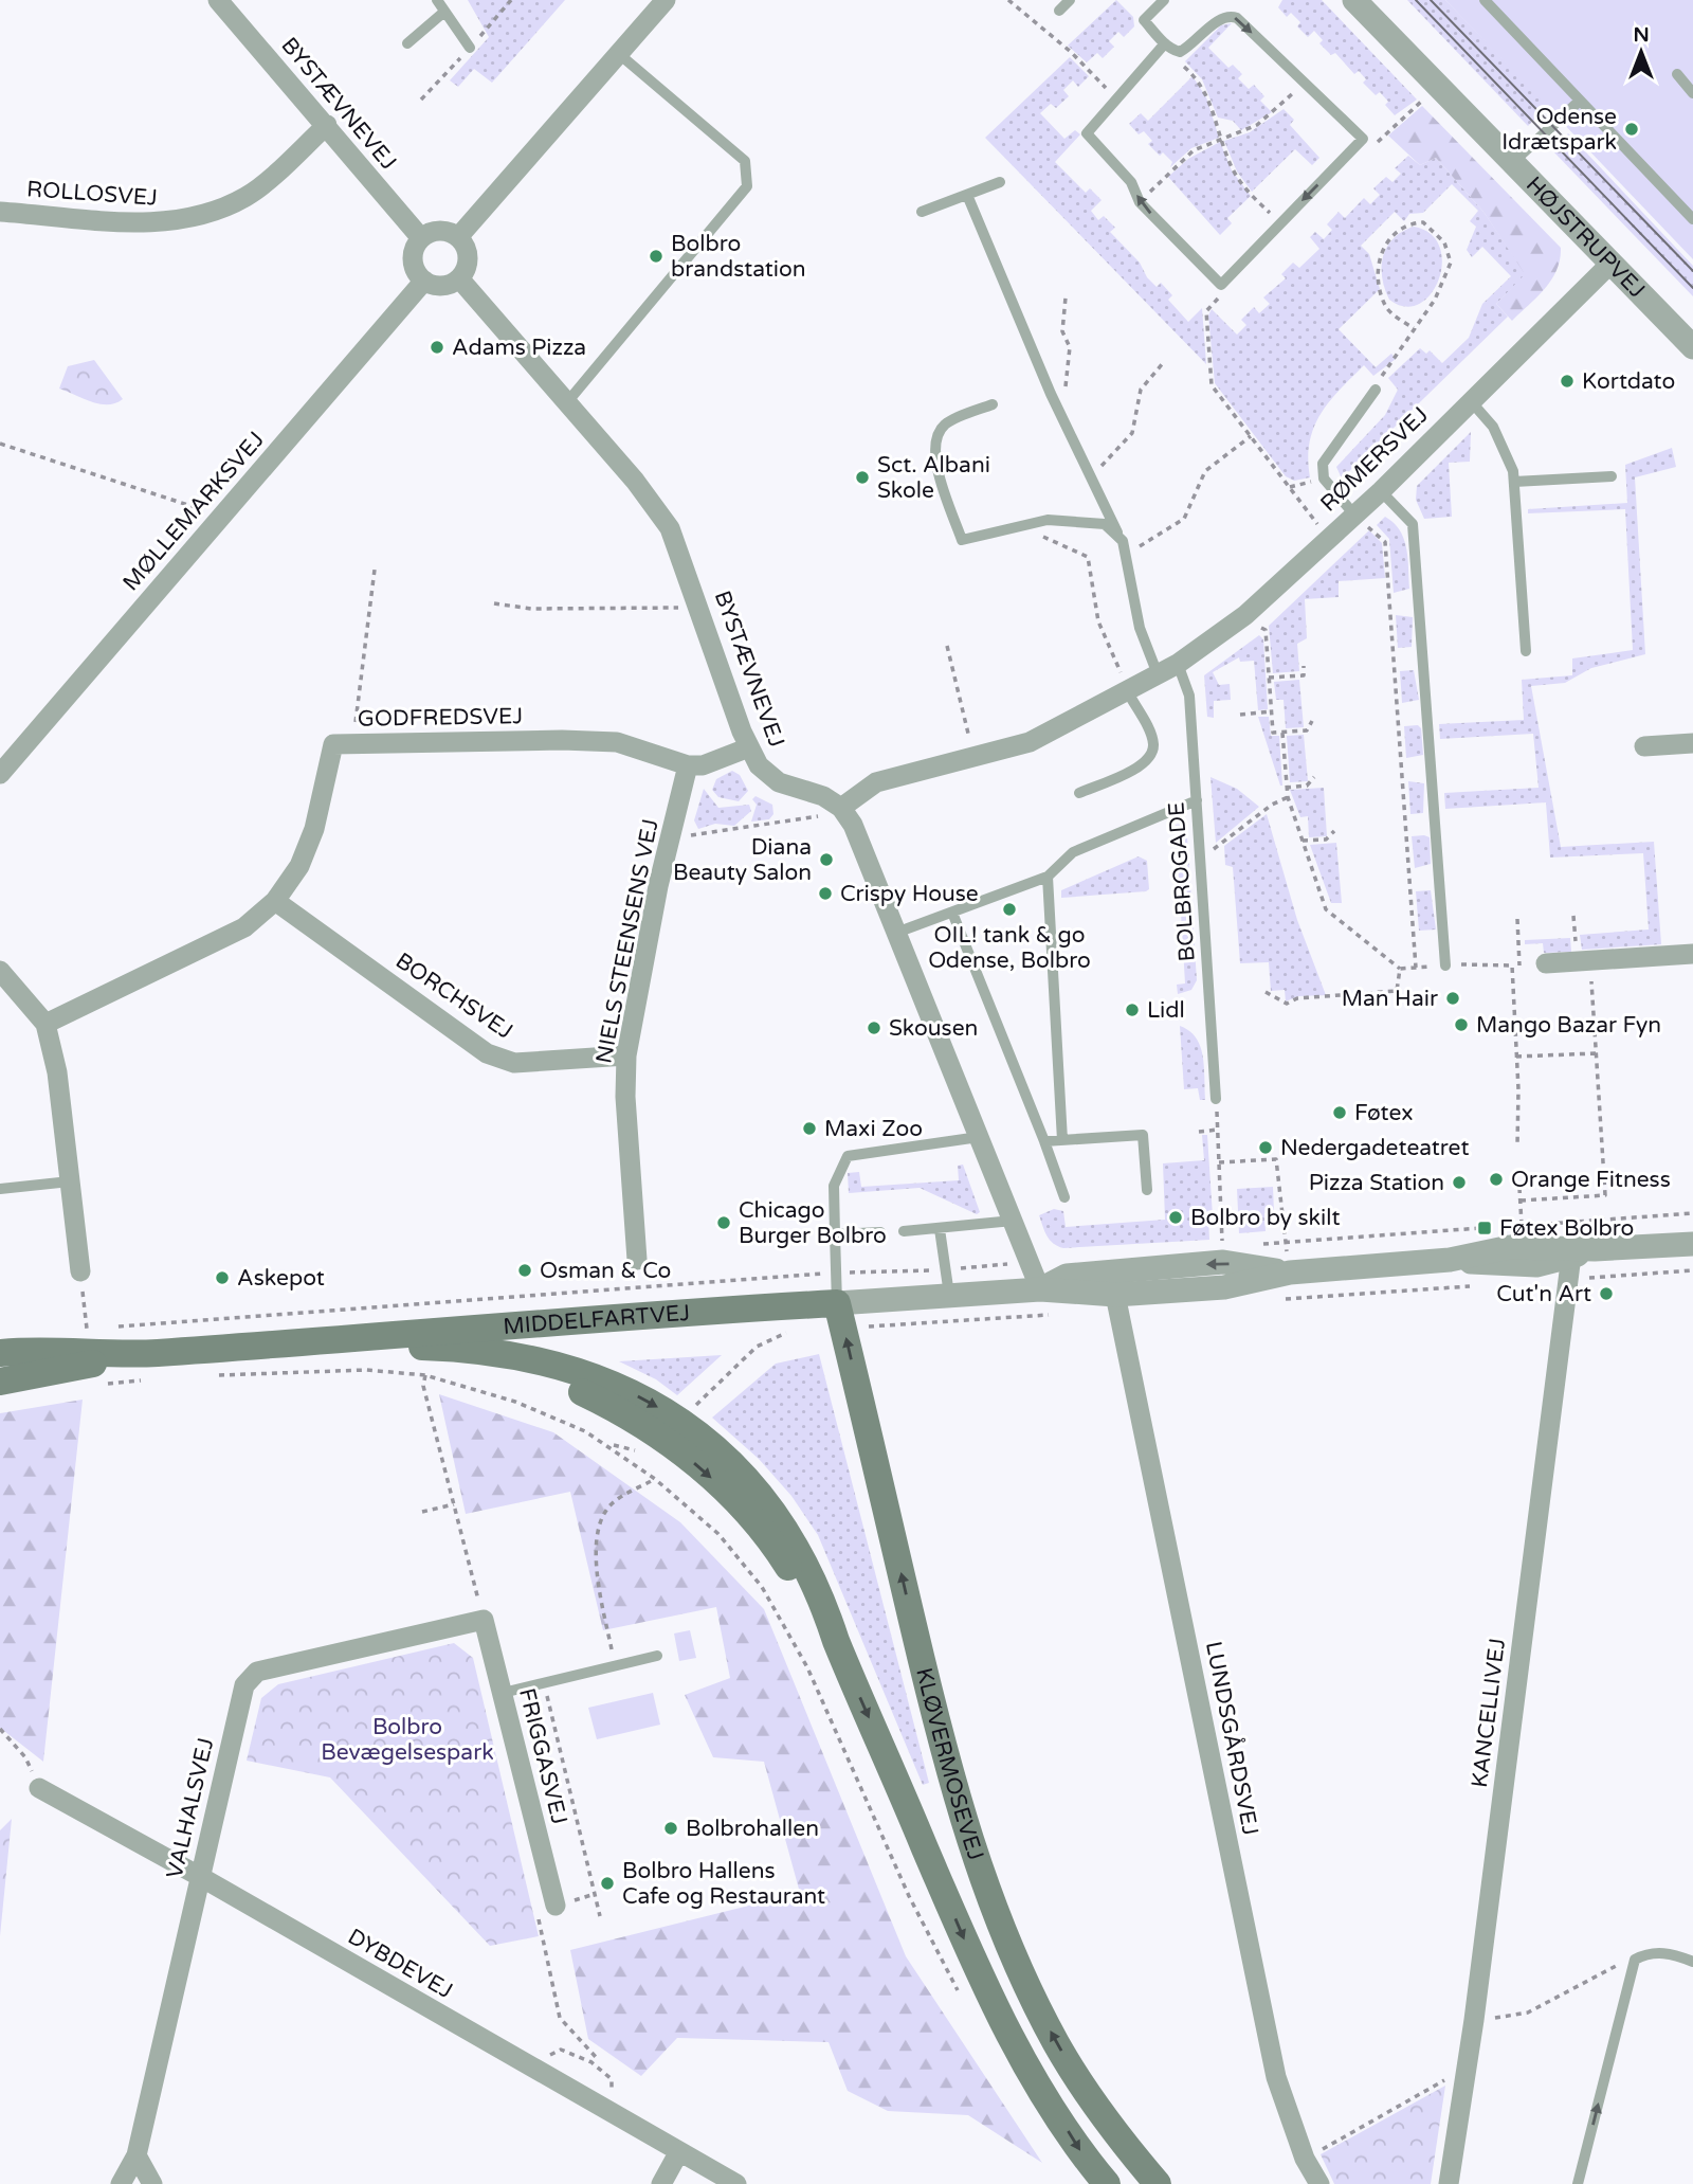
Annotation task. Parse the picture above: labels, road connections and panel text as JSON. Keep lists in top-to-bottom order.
{
  "streets": {
    "main road": ["MIDDELFARTVEJ", "KLØVERMOSEVEJ"],
    "street": [
      "BYSTÆVNEVEJ",
      "ROLLOSVEJ",
      "HØJSTRUPVEJ",
      "RØMERSVEJ",
      "MØLLEMARKSVEJ",
      "GODFREDSVEJ",
      "NIELS STEENSENS VEJ",
      "BORCHSVEJ",
      "KANCELLIVEJ",
      "LUNDSGÅRDSVEJ",
      "FRIGGASVEJ",
      "VALHALSVEJ",
      "DYBDEVEJ"
    ],
    "lane": ["BOLBROGADE"]
  },
  "crossings": [
    ["BYSTÆVNEVEJ", "ROLLOSVEJ"],
    ["BYSTÆVNEVEJ", "RØMERSVEJ"],
    ["BYSTÆVNEVEJ", "MØLLEMARKSVEJ"],
    ["HØJSTRUPVEJ", "RØMERSVEJ"],
    ["RØMERSVEJ", "BOLBROGADE"],
    ["GODFREDSVEJ", "NIELS STEENSENS VEJ"],
    ["GODFREDSVEJ", "BORCHSVEJ"],
    ["NIELS STEENSENS VEJ", "BORCHSVEJ"],
    ["MIDDELFARTVEJ", "KANCELLIVEJ"],
    ["MIDDELFARTVEJ", "LUNDSGÅRDSVEJ"],
    ["MIDDELFARTVEJ", "KLØVERMOSEVEJ"],
    ["FRIGGASVEJ", "VALHALSVEJ"],
    ["VALHALSVEJ", "DYBDEVEJ"]
  ],
  "parks": ["Bolbro Bevægelsespark"],
  "places": {
    "other": [
      "Odense Idrætspark",
      "Bolbro brandstation",
      "Adams Pizza",
      "Kortdato",
      "Sct. Albani Skole",
      "Diana Beauty Salon",
      "Crispy House",
      "OIL! tank & go Odense, Bolbro",
      "Man Hair",
      "Lidl",
      "Mango Bazar Fyn",
      "Skousen",
      "Føtex",
      "Maxi Zoo",
      "Nedergadeteatret",
      "Orange Fitness",
      "Pizza Station",
      "Bolbro by skilt",
      "Chicago Burger Bolbro",
      "Osman & Co",
      "Askepot",
      "Cut'n Art",
      "Bolbrohallen",
      "Bolbro Hallens Cafe og Restaurant"
    ],
    "transit": ["Føtex Bolbro"]
  },
  "north": "top"
}
